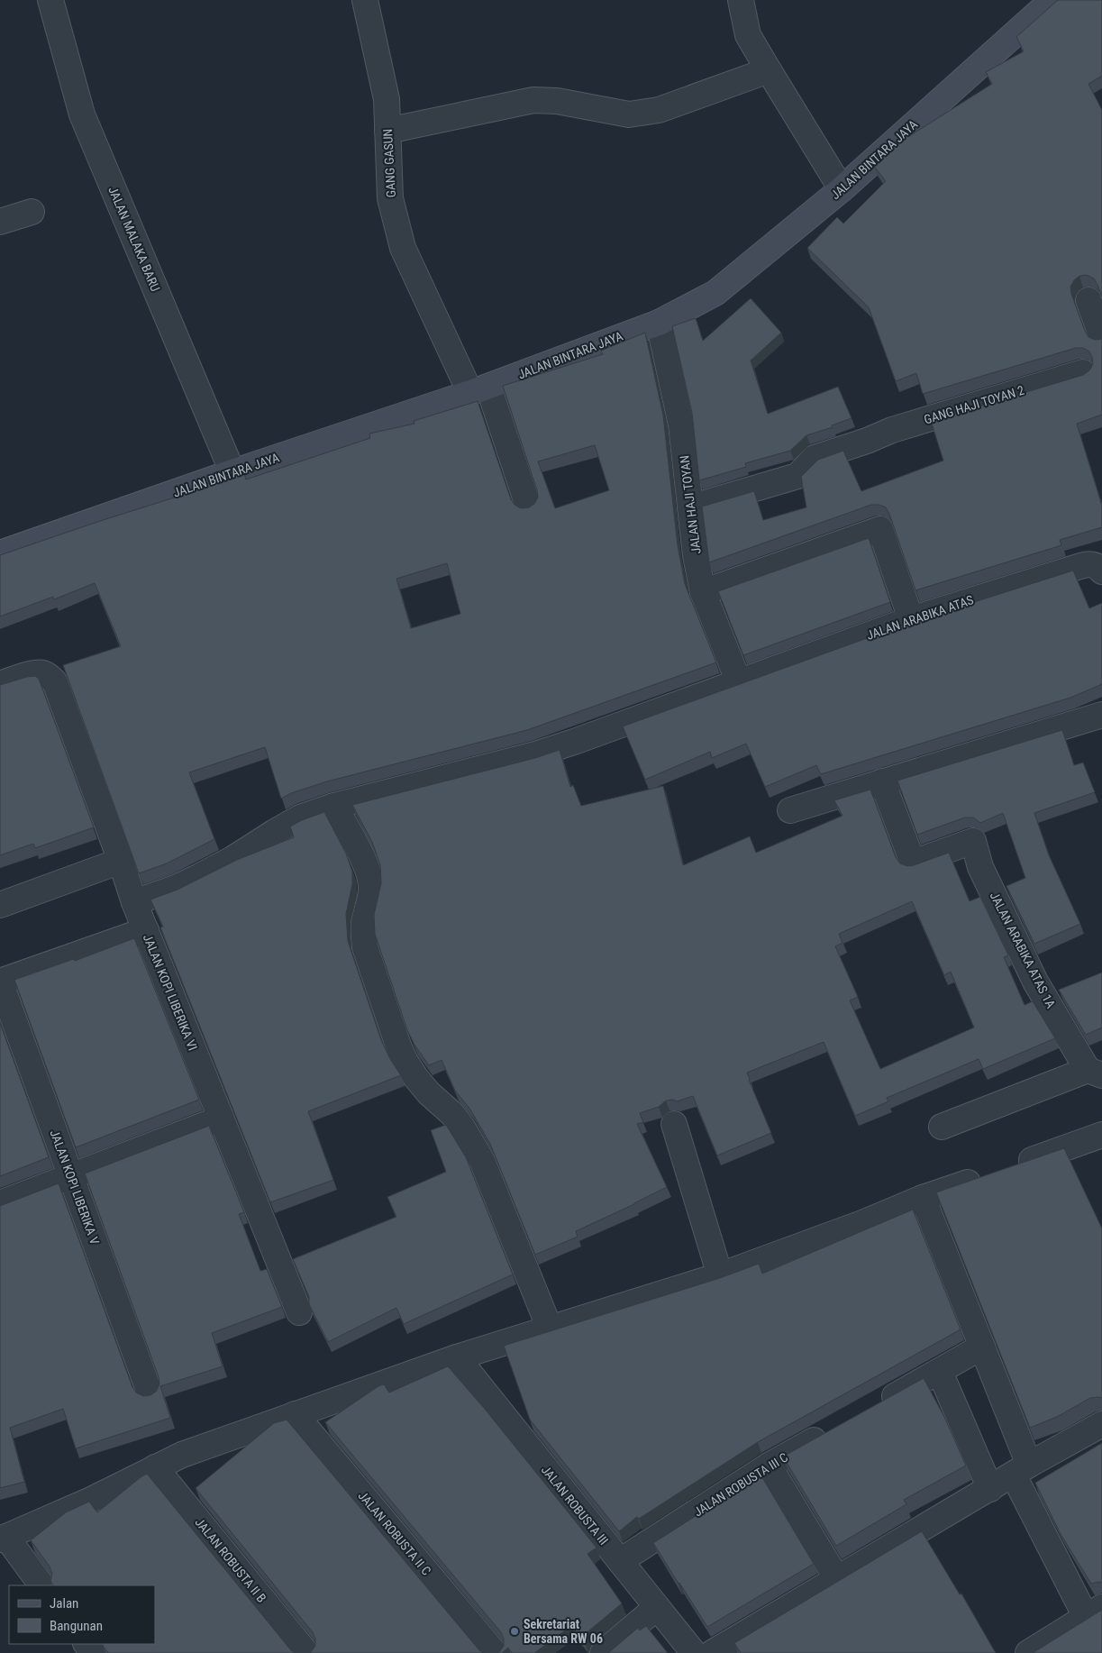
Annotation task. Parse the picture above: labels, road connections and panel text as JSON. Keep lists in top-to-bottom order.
{
  "streets": {
    "street": [
      "JALAN BINTARA JAYA",
      "GANG GASUN",
      "JALAN MALAKA BARU",
      "GANG HAJI TOYAN 2",
      "JALAN HAJI TOYAN",
      "JALAN ARABIKA ATAS",
      "JALAN ARABIKA ATAS 1A",
      "JALAN KOPI LIBERIKA VI",
      "JALAN KOPI LIBERIKA V",
      "JALAN ROBUSTA III C",
      "JALAN ROBUSTA III",
      "JALAN ROBUSTA II C",
      "JALAN ROBUSTA II B"
    ]
  },
  "crossings": [
    ["JALAN BINTARA JAYA", "GANG GASUN"],
    ["JALAN BINTARA JAYA", "JALAN MALAKA BARU"],
    ["JALAN BINTARA JAYA", "JALAN HAJI TOYAN"],
    ["GANG HAJI TOYAN 2", "JALAN HAJI TOYAN"],
    ["JALAN HAJI TOYAN", "JALAN ARABIKA ATAS"],
    ["JALAN ARABIKA ATAS", "JALAN KOPI LIBERIKA VI"],
    ["JALAN ROBUSTA III C", "JALAN ROBUSTA III"]
  ],
  "places": ["Sekretariat Bersama RW 06"],
  "legend": ["Jalan", "Bangunan"]
}
